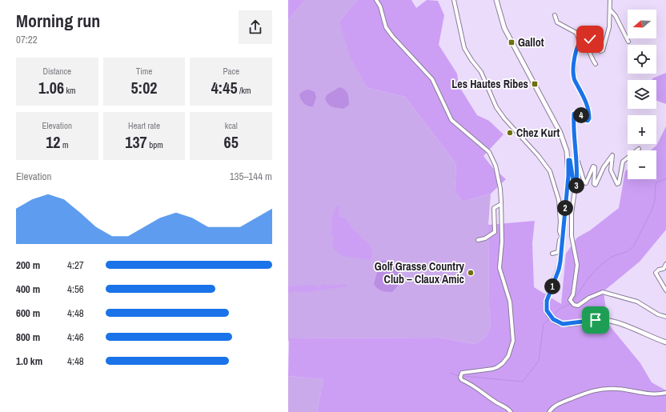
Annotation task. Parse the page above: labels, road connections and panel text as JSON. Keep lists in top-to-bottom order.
{
  "places": {
    "transit": ["Gallot", "Les Hautes Ribes"],
    "other": ["Chez Kurt", "Golf Grasse Country Club – Claux Amic"]
  },
  "north": "left",
  "page": {
    "heading": ["Morning run", "07:22"],
    "map_buttons": ["+", "−"],
    "stats": [
      ["Distance", "1.06 km"],
      ["Time", "5:02"],
      ["Pace", "4:45 /km"],
      ["Elevation", "12 m"],
      ["Heart rate", "137 bpm"],
      ["kcal", "65"]
    ],
    "pins": [
      "4",
      "3",
      "2",
      "1"
    ],
    "chart": ["Elevation", "135–144 m"],
    "list": [
      {
        "name": "200 m",
        "note": "4:27"
      },
      {
        "name": "400 m",
        "note": "4:56"
      },
      {
        "name": "600 m",
        "note": "4:48"
      },
      {
        "name": "800 m",
        "note": "4:46"
      },
      {
        "name": "1.0 km",
        "note": "4:48"
      }
    ]
  }
}
